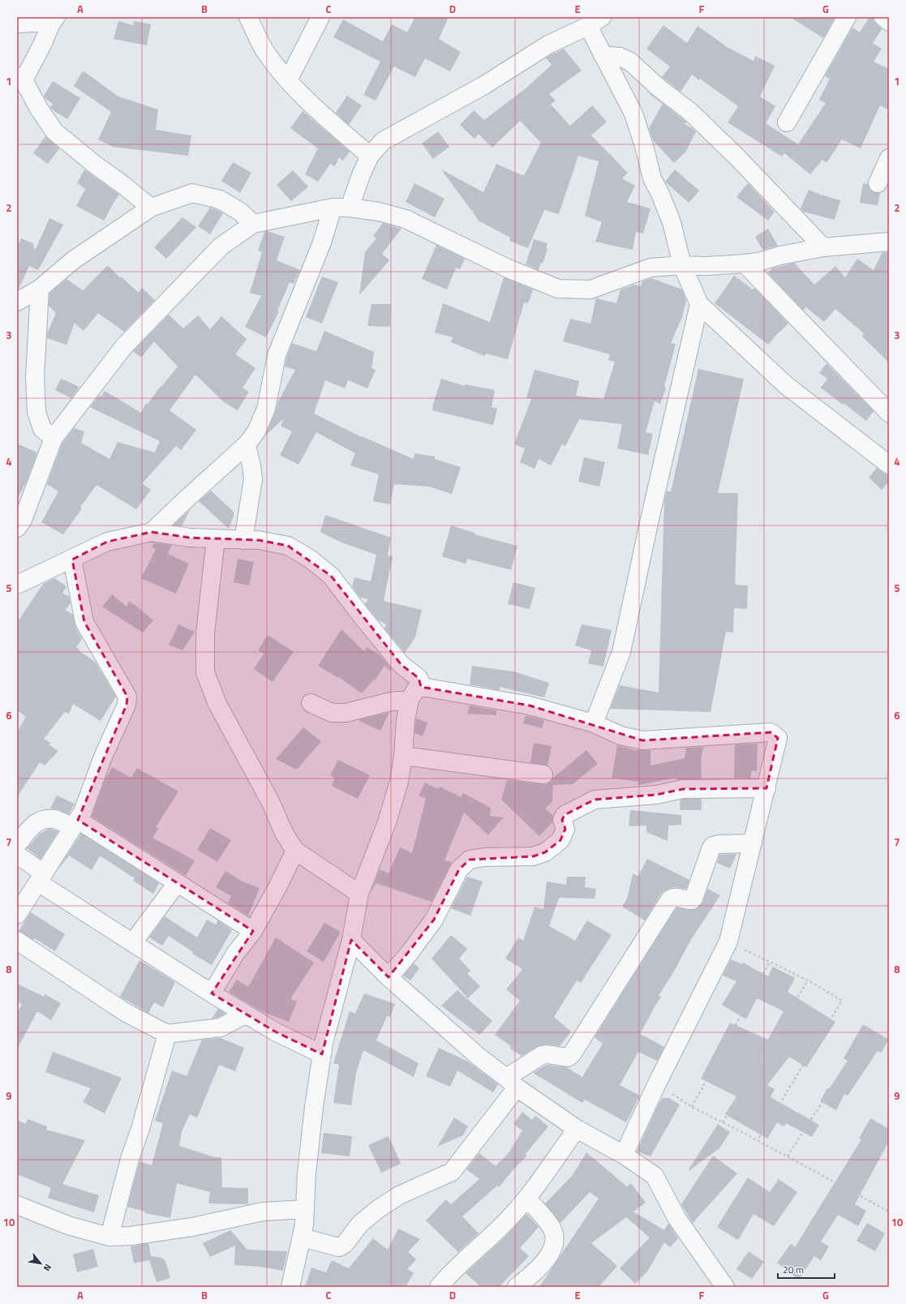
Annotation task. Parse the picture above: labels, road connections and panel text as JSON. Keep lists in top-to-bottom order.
{
  "scale_bar": "20 m",
  "north": "bottom right",
  "grid": {
    "columns": [
      "A",
      "B",
      "C",
      "D",
      "E",
      "F",
      "G"
    ],
    "rows": [
      "1",
      "2",
      "3",
      "4",
      "5",
      "6",
      "7",
      "8",
      "9",
      "10"
    ]
  }
}
